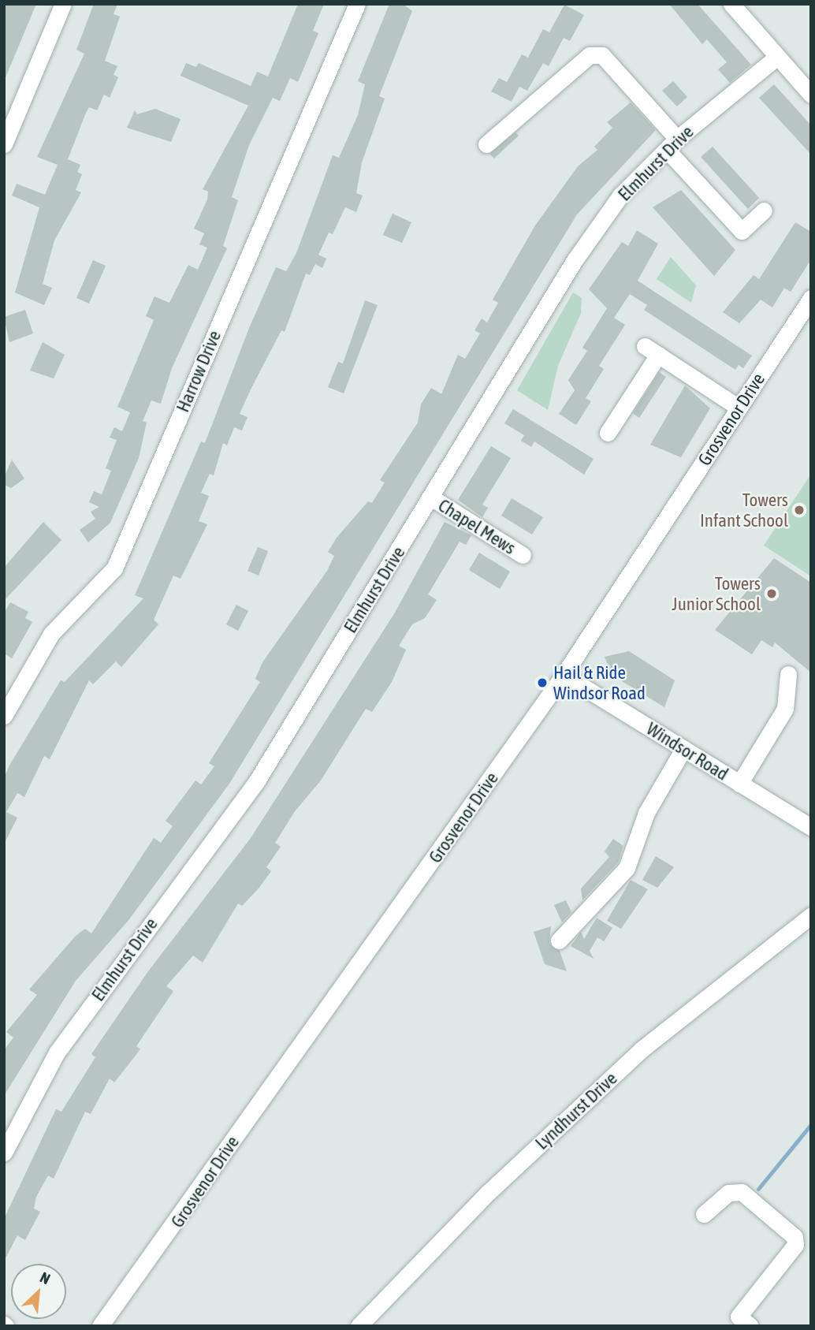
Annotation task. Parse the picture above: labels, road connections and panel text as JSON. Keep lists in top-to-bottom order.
{
  "streets": {
    "street": [
      "Elmhurst Drive",
      "Harrow Drive",
      "Grosvenor Drive",
      "Chapel Mews",
      "Windsor Road",
      "Lyndhurst Drive"
    ]
  },
  "crossings": [
    ["Elmhurst Drive", "Chapel Mews"],
    ["Grosvenor Drive", "Windsor Road"]
  ],
  "places": ["Towers Infant School", "Towers Junior School", "Hail & Ride Windsor Road"],
  "north": "top right"
}
